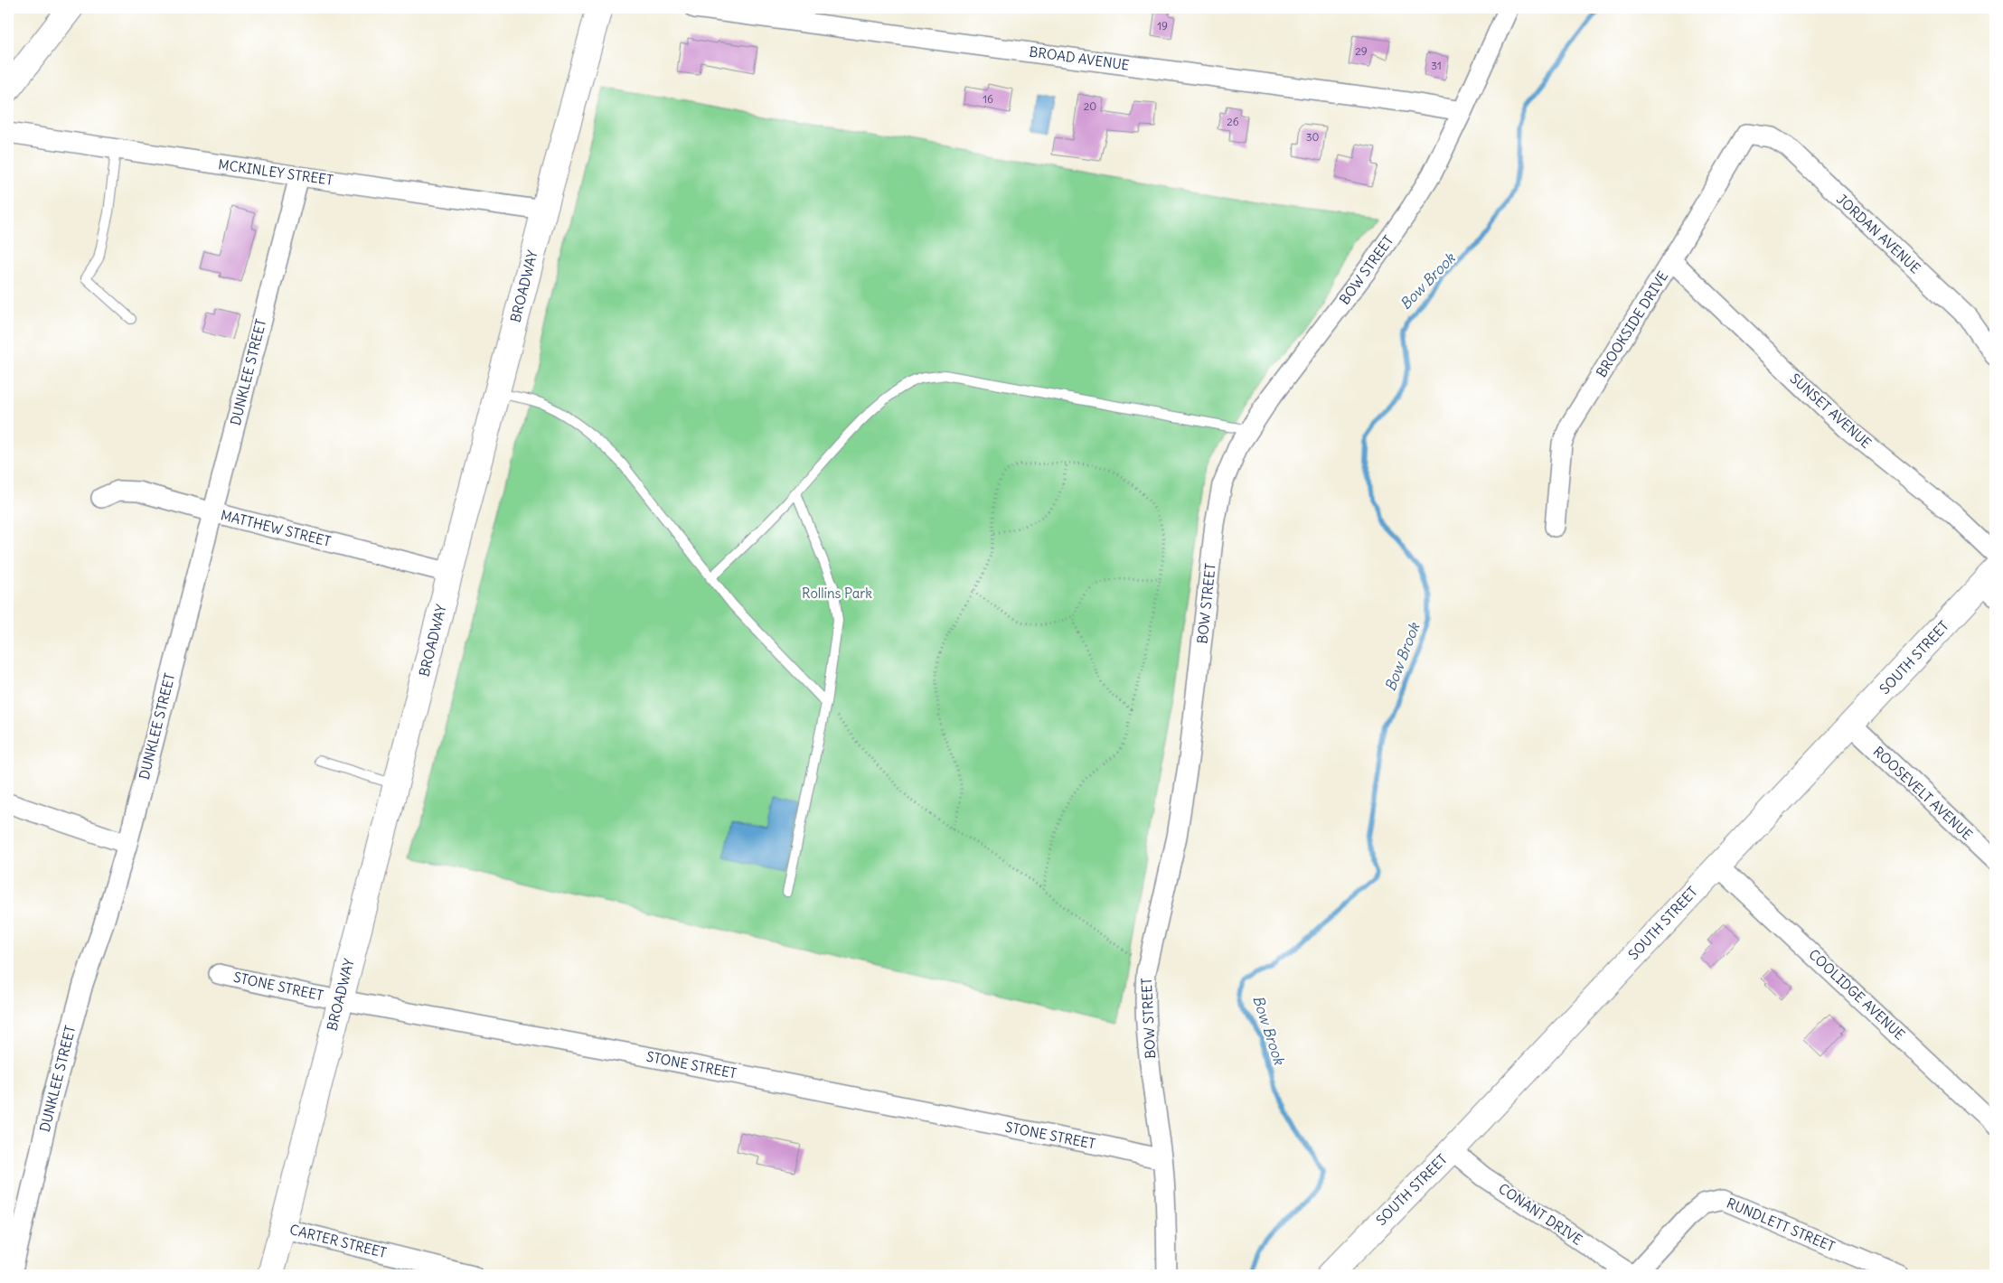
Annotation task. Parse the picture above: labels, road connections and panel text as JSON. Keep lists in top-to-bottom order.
{
  "streets": {
    "street": [
      "BROAD AVENUE",
      "MCKINLEY STREET",
      "JORDAN AVENUE",
      "BOW STREET",
      "BROADWAY",
      "BROOKSIDE DRIVE",
      "DUNKLEE STREET",
      "SUNSET AVENUE",
      "MATTHEW STREET",
      "SOUTH STREET",
      "ROOSEVELT AVENUE",
      "STONE STREET",
      "COOLIDGE AVENUE",
      "CONANT DRIVE",
      "RUNDLETT STREET",
      "CARTER STREET"
    ]
  },
  "crossings": [
    ["BROAD AVENUE", "BOW STREET"],
    ["MCKINLEY STREET", "BROADWAY"],
    ["MCKINLEY STREET", "DUNKLEE STREET"],
    ["JORDAN AVENUE", "BROOKSIDE DRIVE"],
    ["BOW STREET", "STONE STREET"],
    ["BROADWAY", "MATTHEW STREET"],
    ["BROADWAY", "STONE STREET"],
    ["BROADWAY", "CARTER STREET"],
    ["BROOKSIDE DRIVE", "SUNSET AVENUE"],
    ["DUNKLEE STREET", "MATTHEW STREET"],
    ["SOUTH STREET", "ROOSEVELT AVENUE"],
    ["SOUTH STREET", "COOLIDGE AVENUE"],
    ["SOUTH STREET", "CONANT DRIVE"],
    ["CONANT DRIVE", "RUNDLETT STREET"]
  ],
  "water": ["Bow Brook"],
  "parks": ["Rollins Park"],
  "house_numbers": [
    "19",
    "29",
    "31",
    "16",
    "20",
    "26",
    "30"
  ]
}
